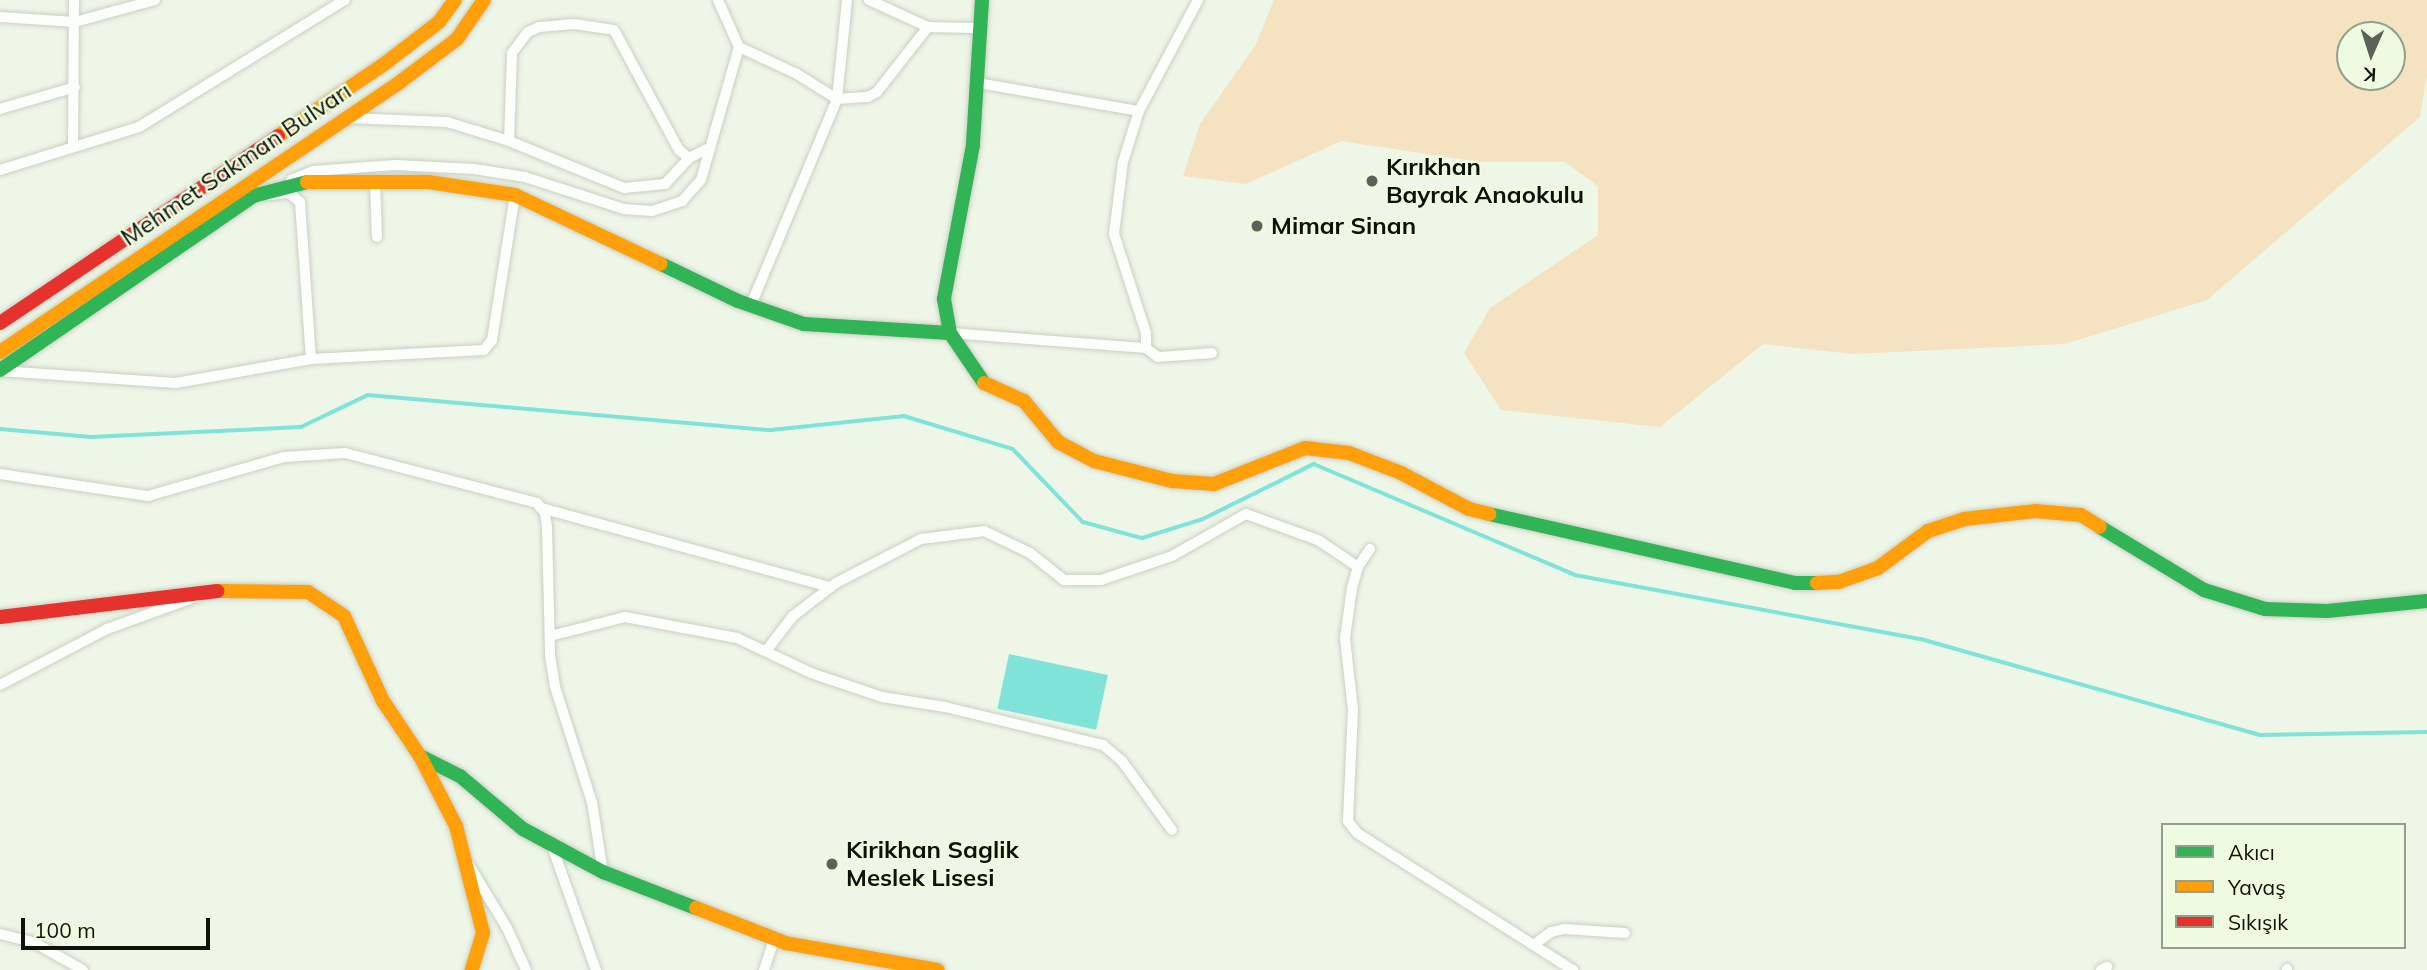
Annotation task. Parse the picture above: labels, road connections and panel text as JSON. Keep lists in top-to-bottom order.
{
  "streets": {
    "street": ["Mehmet Sakman Bulvarı"]
  },
  "places": ["Kırıkhan Bayrak Anaokulu", "Mimar Sinan", "Kirikhan Saglik Meslek Lisesi"],
  "legend": ["Akıcı", "Yavaş", "Sıkışık"],
  "scale_bar": "100 m",
  "north": "bottom"
}
